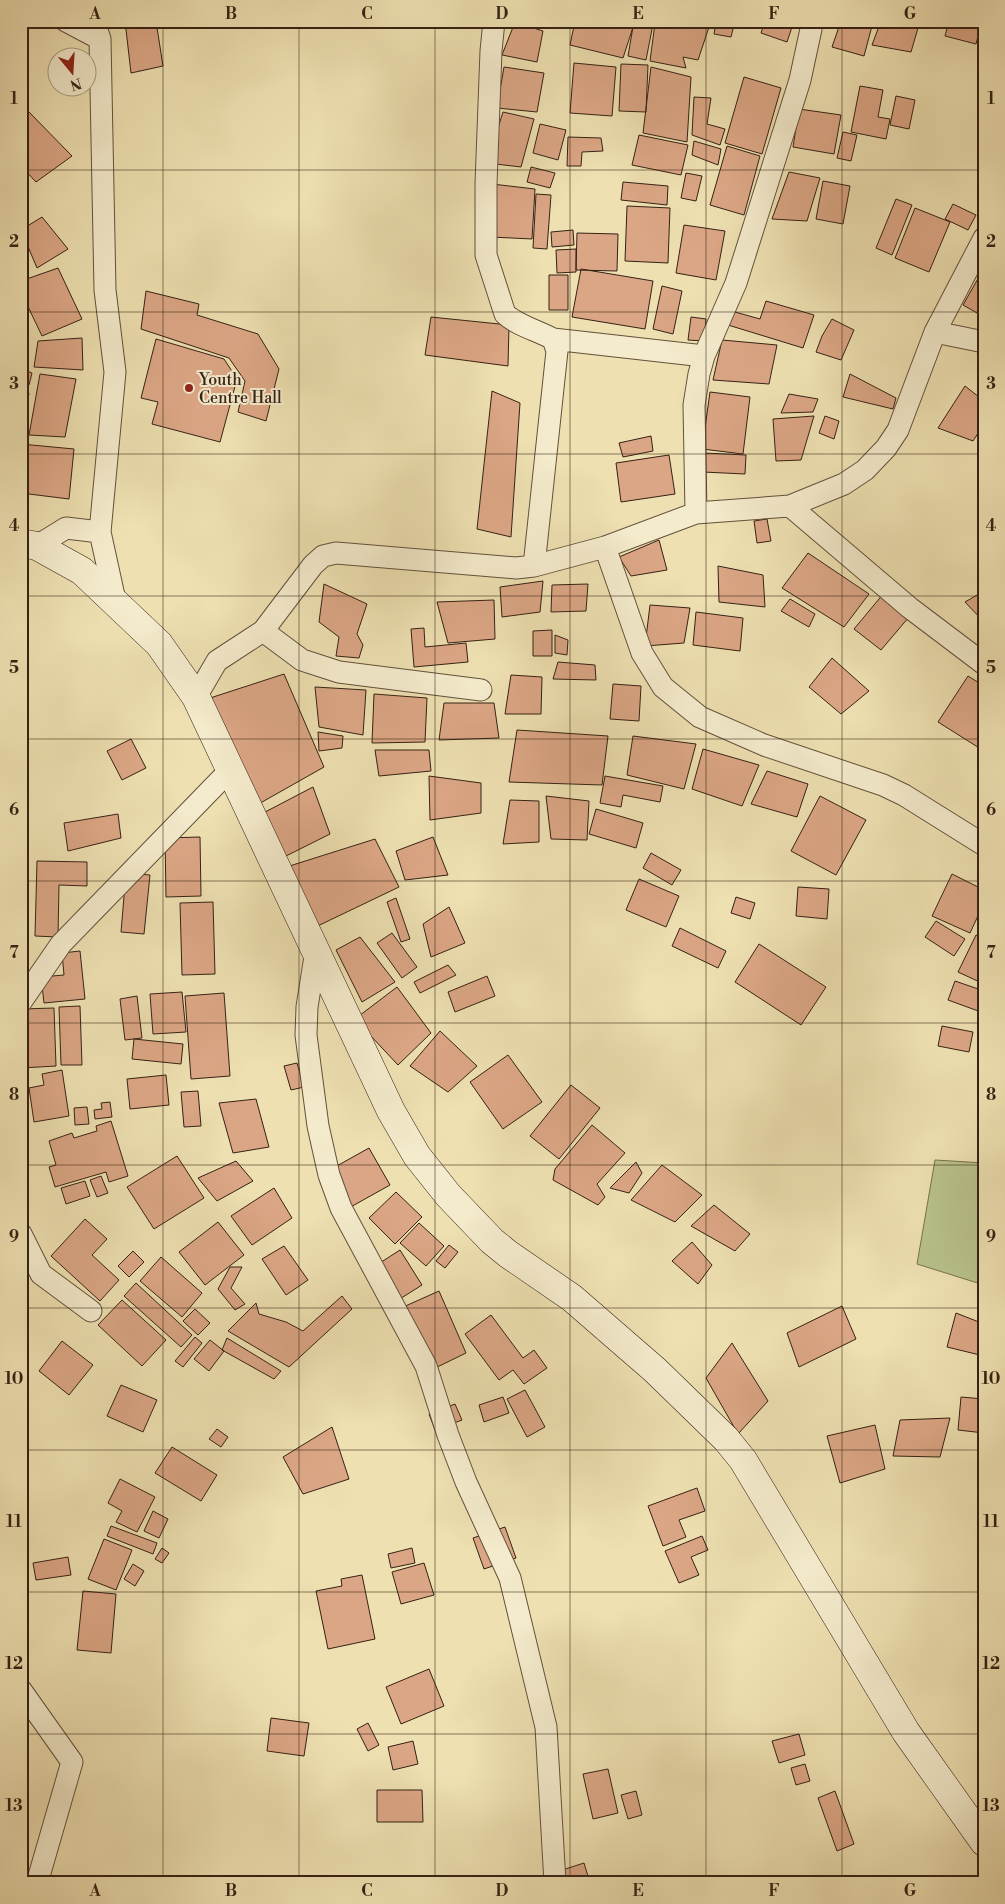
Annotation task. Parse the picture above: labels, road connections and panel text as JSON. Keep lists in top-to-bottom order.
{
  "places": ["Youth Centre Hall"],
  "north": "bottom",
  "grid": {
    "columns": [
      "A",
      "B",
      "C",
      "D",
      "E",
      "F",
      "G"
    ],
    "rows": [
      "1",
      "2",
      "3",
      "4",
      "5",
      "6",
      "7",
      "8",
      "9",
      "10",
      "11",
      "12",
      "13"
    ]
  }
}
